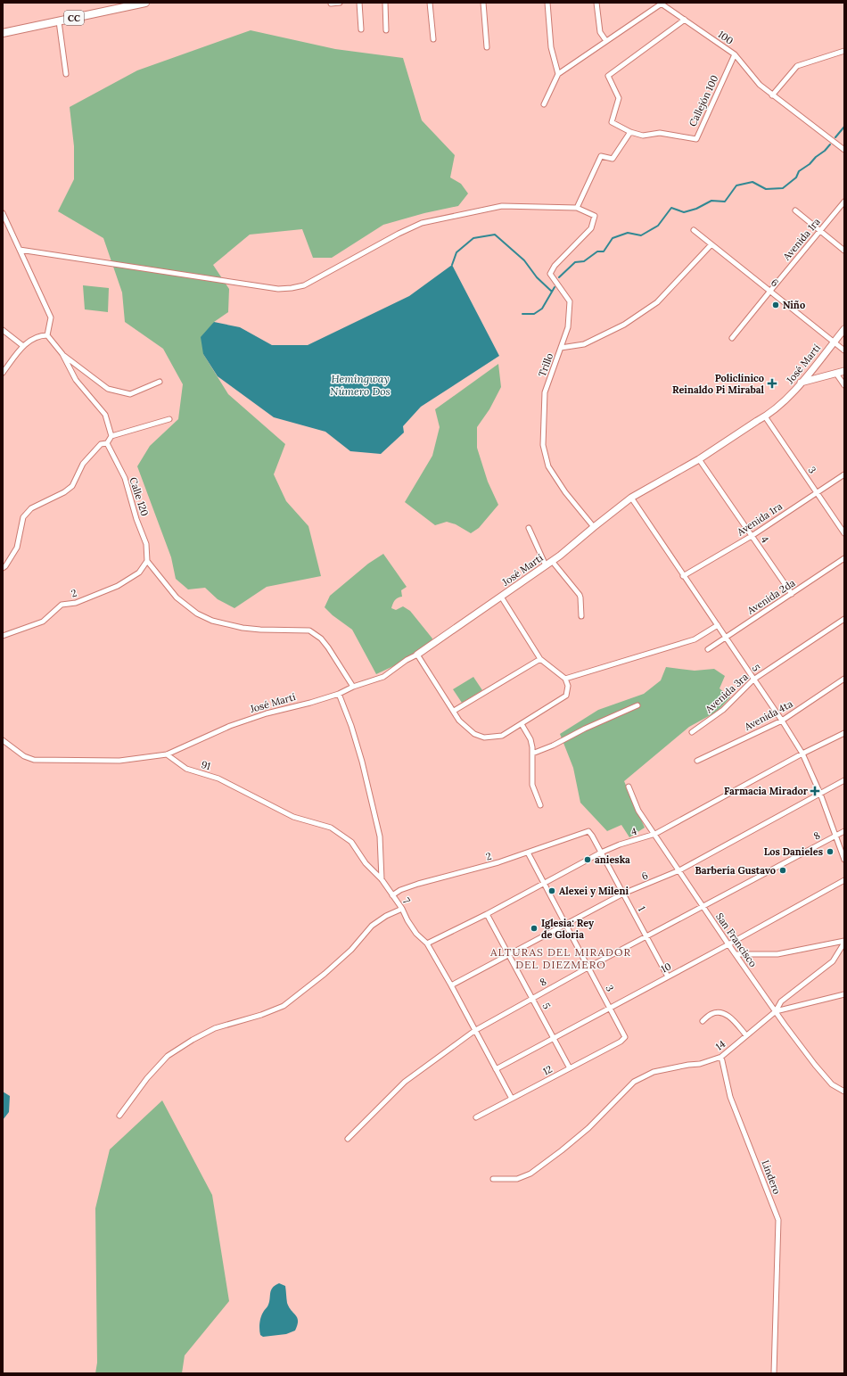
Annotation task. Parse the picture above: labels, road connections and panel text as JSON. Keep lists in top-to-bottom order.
{
  "streets": {
    "main road": ["CC"],
    "street": [
      "100",
      "Callejón 100",
      "Avenida 1ra",
      "6",
      "José Martí",
      "Trillo",
      "3",
      "Calle 120",
      "4",
      "2",
      "Avenida 2da",
      "5",
      "Avenida 3ra",
      "Avenida 4ta",
      "91",
      "8",
      "7",
      "1",
      "San Francisco",
      "10",
      "14",
      "12",
      "Lindero"
    ]
  },
  "crossings": [
    ["100", "Callejón 100"],
    ["Avenida 1ra", "6"],
    ["Avenida 1ra", "3"],
    ["Avenida 1ra", "4"],
    ["Avenida 1ra", "5"],
    ["6", "José Martí"],
    ["6", "3"],
    ["6", "5"],
    ["6", "7"],
    ["6", "1"],
    ["6", "San Francisco"],
    ["José Martí", "Trillo"],
    ["José Martí", "3"],
    ["José Martí", "4"],
    ["José Martí", "5"],
    ["José Martí", "91"],
    ["3", "4"],
    ["3", "2"],
    ["3", "8"],
    ["3", "10"],
    ["3", "12"],
    ["Calle 120", "2"],
    ["4", "Avenida 2da"],
    ["4", "5"],
    ["4", "7"],
    ["4", "1"],
    ["4", "San Francisco"],
    ["2", "7"],
    ["2", "1"],
    ["Avenida 2da", "5"],
    ["5", "Avenida 3ra"],
    ["5", "Avenida 4ta"],
    ["5", "8"],
    ["5", "10"],
    ["5", "12"],
    ["91", "7"],
    ["8", "7"],
    ["8", "1"],
    ["8", "San Francisco"],
    ["7", "10"],
    ["7", "12"],
    ["1", "10"],
    ["San Francisco", "10"],
    ["San Francisco", "14"],
    ["14", "Lindero"]
  ],
  "districts": ["ALTURAS DEL MIRADOR DEL DIEZMERO"],
  "water": ["Hemingway Número Dos"],
  "places": {
    "other": [
      "Niño",
      "Los Danieles",
      "anieska",
      "Barbería Gustavo",
      "Alexei y Mileni",
      "Iglesia: Rey de Gloria"
    ],
    "health": ["Policlínico Reinaldo Pi Mirabal", "Farmacia Mirador"]
  }
}
